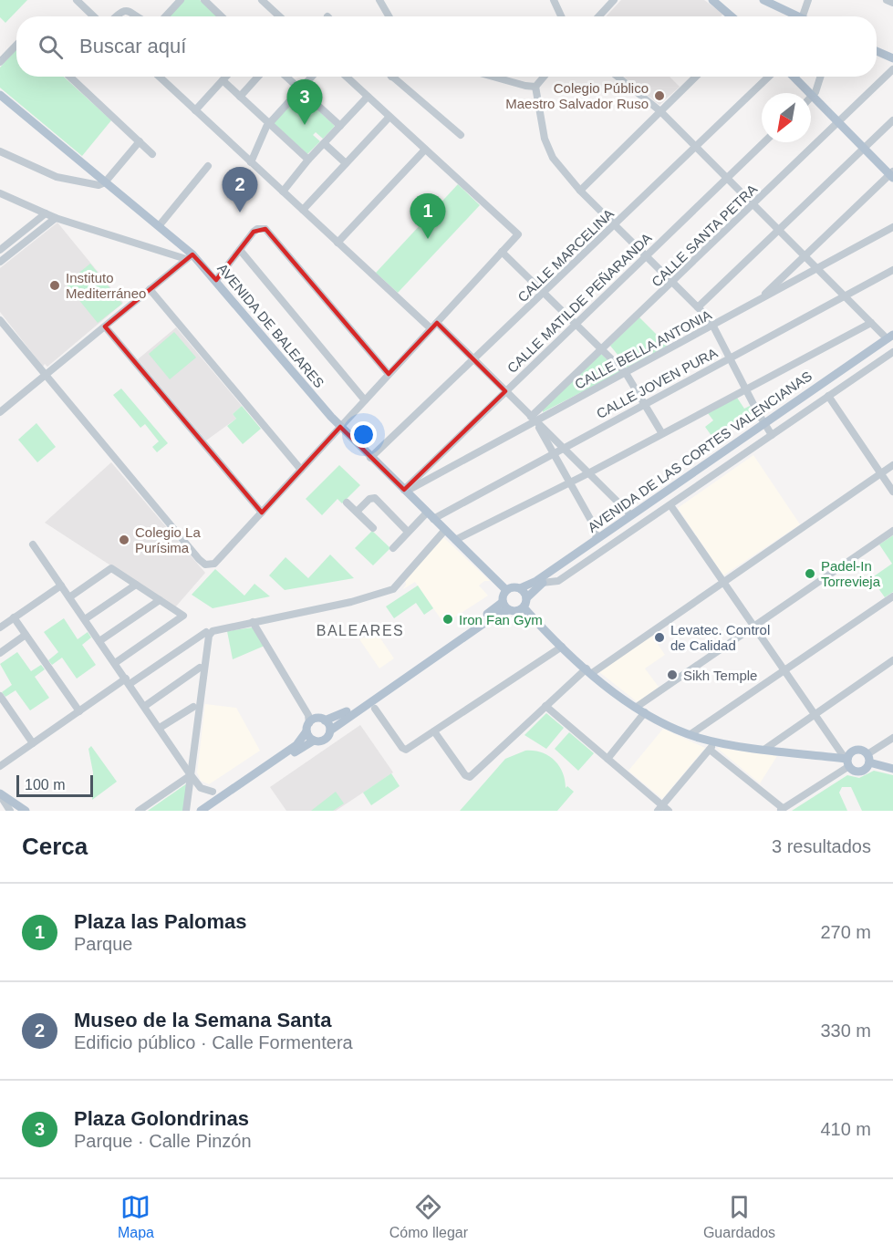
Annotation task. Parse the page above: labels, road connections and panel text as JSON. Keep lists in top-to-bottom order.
{
  "streets": {
    "main road": ["AVENIDA DE BALEARES", "AVENIDA DE LAS CORTES VALENCIANAS"],
    "street": [
      "CALLE SANTA PETRA",
      "CALLE MARCELINA",
      "CALLE MATILDE PEÑARANDA",
      "CALLE BELLA ANTONIA",
      "CALLE JOVEN PURA"
    ]
  },
  "crossings": [
    ["CALLE SANTA PETRA", "CALLE BELLA ANTONIA"],
    ["CALLE MARCELINA", "AVENIDA DE BALEARES"],
    ["CALLE MATILDE PEÑARANDA", "AVENIDA DE BALEARES"],
    ["CALLE MATILDE PEÑARANDA", "CALLE BELLA ANTONIA"],
    ["AVENIDA DE BALEARES", "CALLE BELLA ANTONIA"],
    ["AVENIDA DE BALEARES", "CALLE JOVEN PURA"],
    ["AVENIDA DE BALEARES", "AVENIDA DE LAS CORTES VALENCIANAS"]
  ],
  "districts": ["BALEARES"],
  "places": [
    "Colegio Público Maestro Salvador Ruso",
    "Instituto Mediterráneo",
    "Colegio La Purísima",
    "Padel-In Torrevieja",
    "Iron Fan Gym",
    "Levatec. Control de Calidad",
    "Sikh Temple"
  ],
  "scale_bar": "100 m",
  "north": "bottom left",
  "page": {
    "search": "Buscar aquí",
    "pins": ["3", "2", "1"],
    "scale": "100 m",
    "heading": ["Cerca", "3 resultados"],
    "list": [
      {
        "mark": "1",
        "name": "Plaza las Palomas",
        "note": "Parque",
        "value": "270 m"
      },
      {
        "mark": "2",
        "name": "Museo de la Semana Santa",
        "note": "Edificio público · Calle Formentera",
        "value": "330 m"
      },
      {
        "mark": "3",
        "name": "Plaza Golondrinas",
        "note": "Parque · Calle Pinzón",
        "value": "410 m"
      }
    ],
    "nav": ["Mapa", "Cómo llegar", "Guardados"]
  }
}
